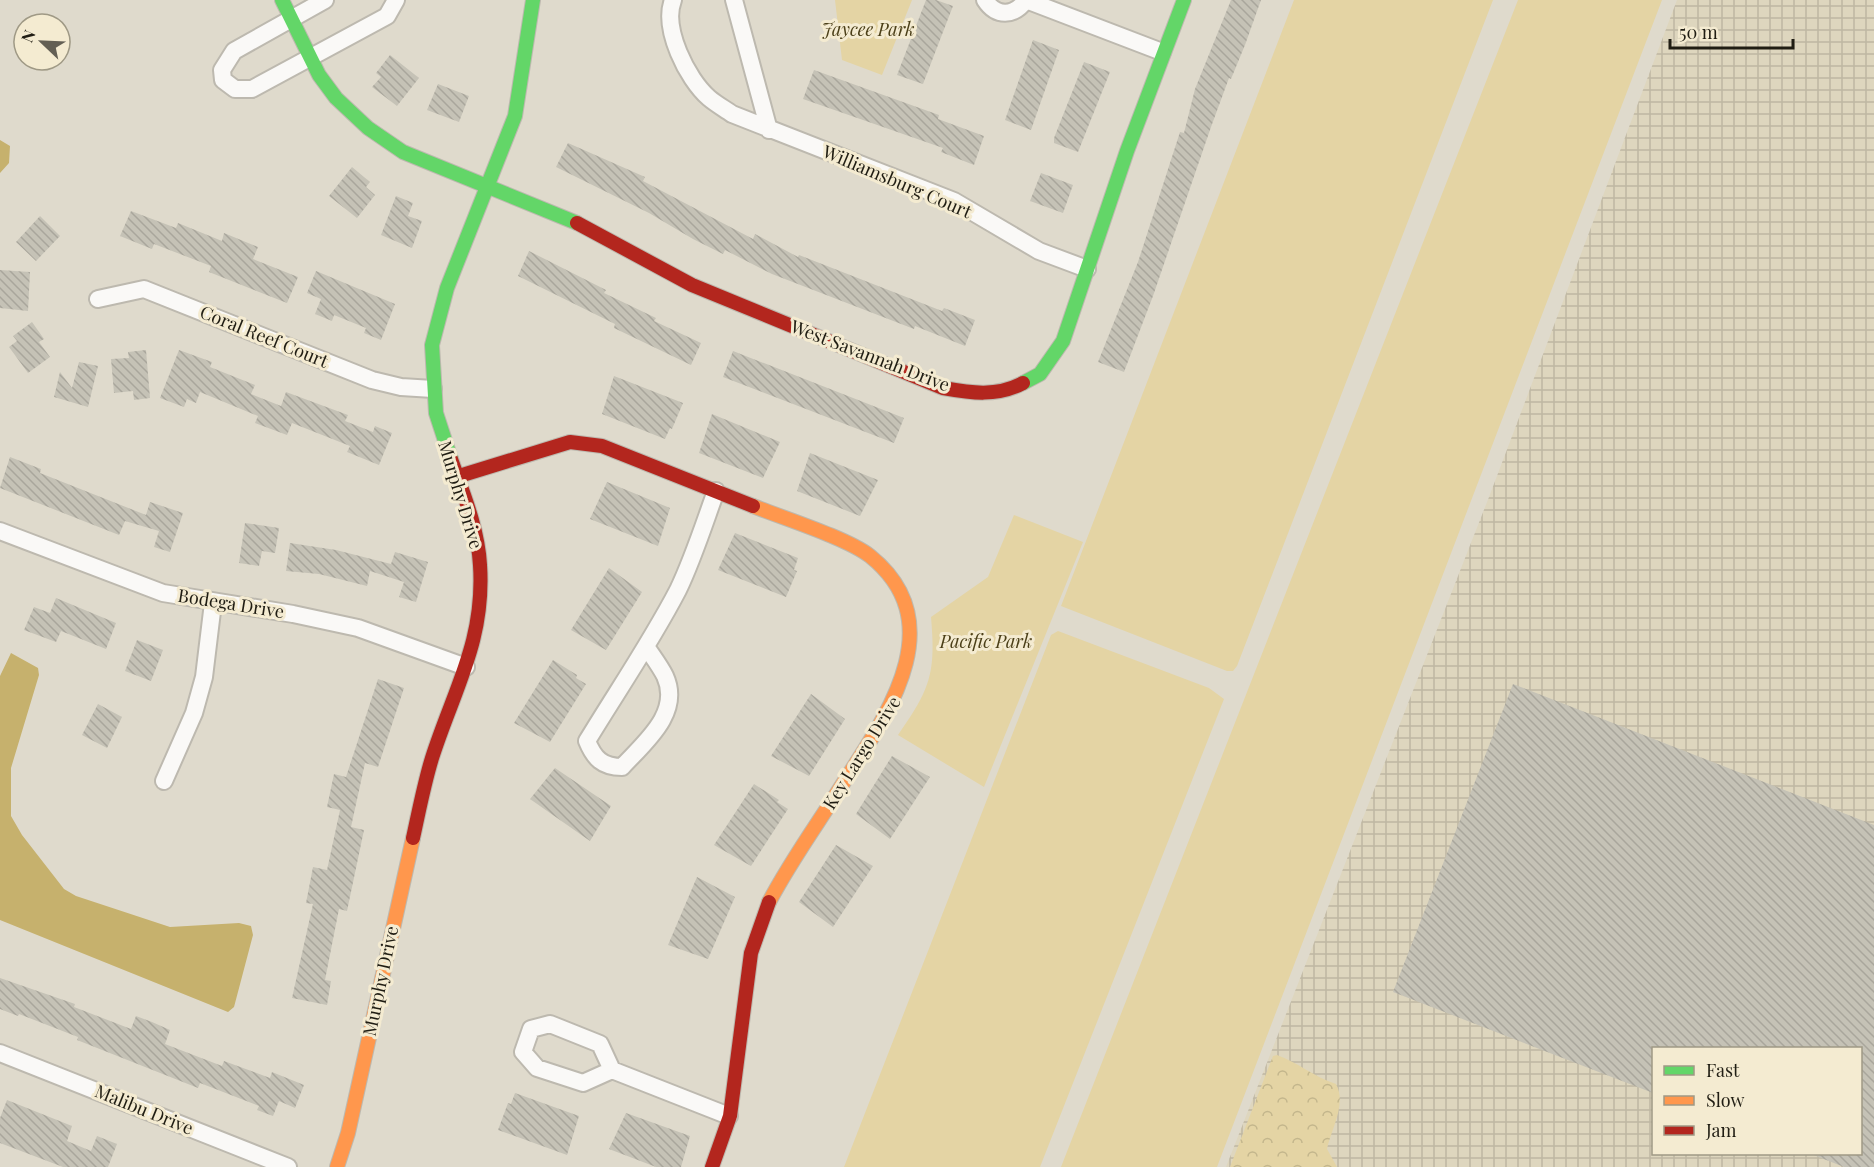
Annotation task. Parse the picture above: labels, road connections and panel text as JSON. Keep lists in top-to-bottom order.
{
  "streets": {
    "street": [
      "Williamsburg Court",
      "Coral Reef Court",
      "West Savannah Drive",
      "Murphy Drive",
      "Bodega Drive",
      "Key Largo Drive",
      "Malibu Drive"
    ]
  },
  "crossings": [
    ["Williamsburg Court", "West Savannah Drive"],
    ["Coral Reef Court", "Murphy Drive"],
    ["West Savannah Drive", "Murphy Drive"],
    ["Murphy Drive", "Bodega Drive"],
    ["Murphy Drive", "Key Largo Drive"]
  ],
  "parks": ["Jaycee Park", "Pacific Park"],
  "legend": ["Fast", "Slow", "Jam"],
  "scale_bar": "50 m",
  "north": "top left"
}
